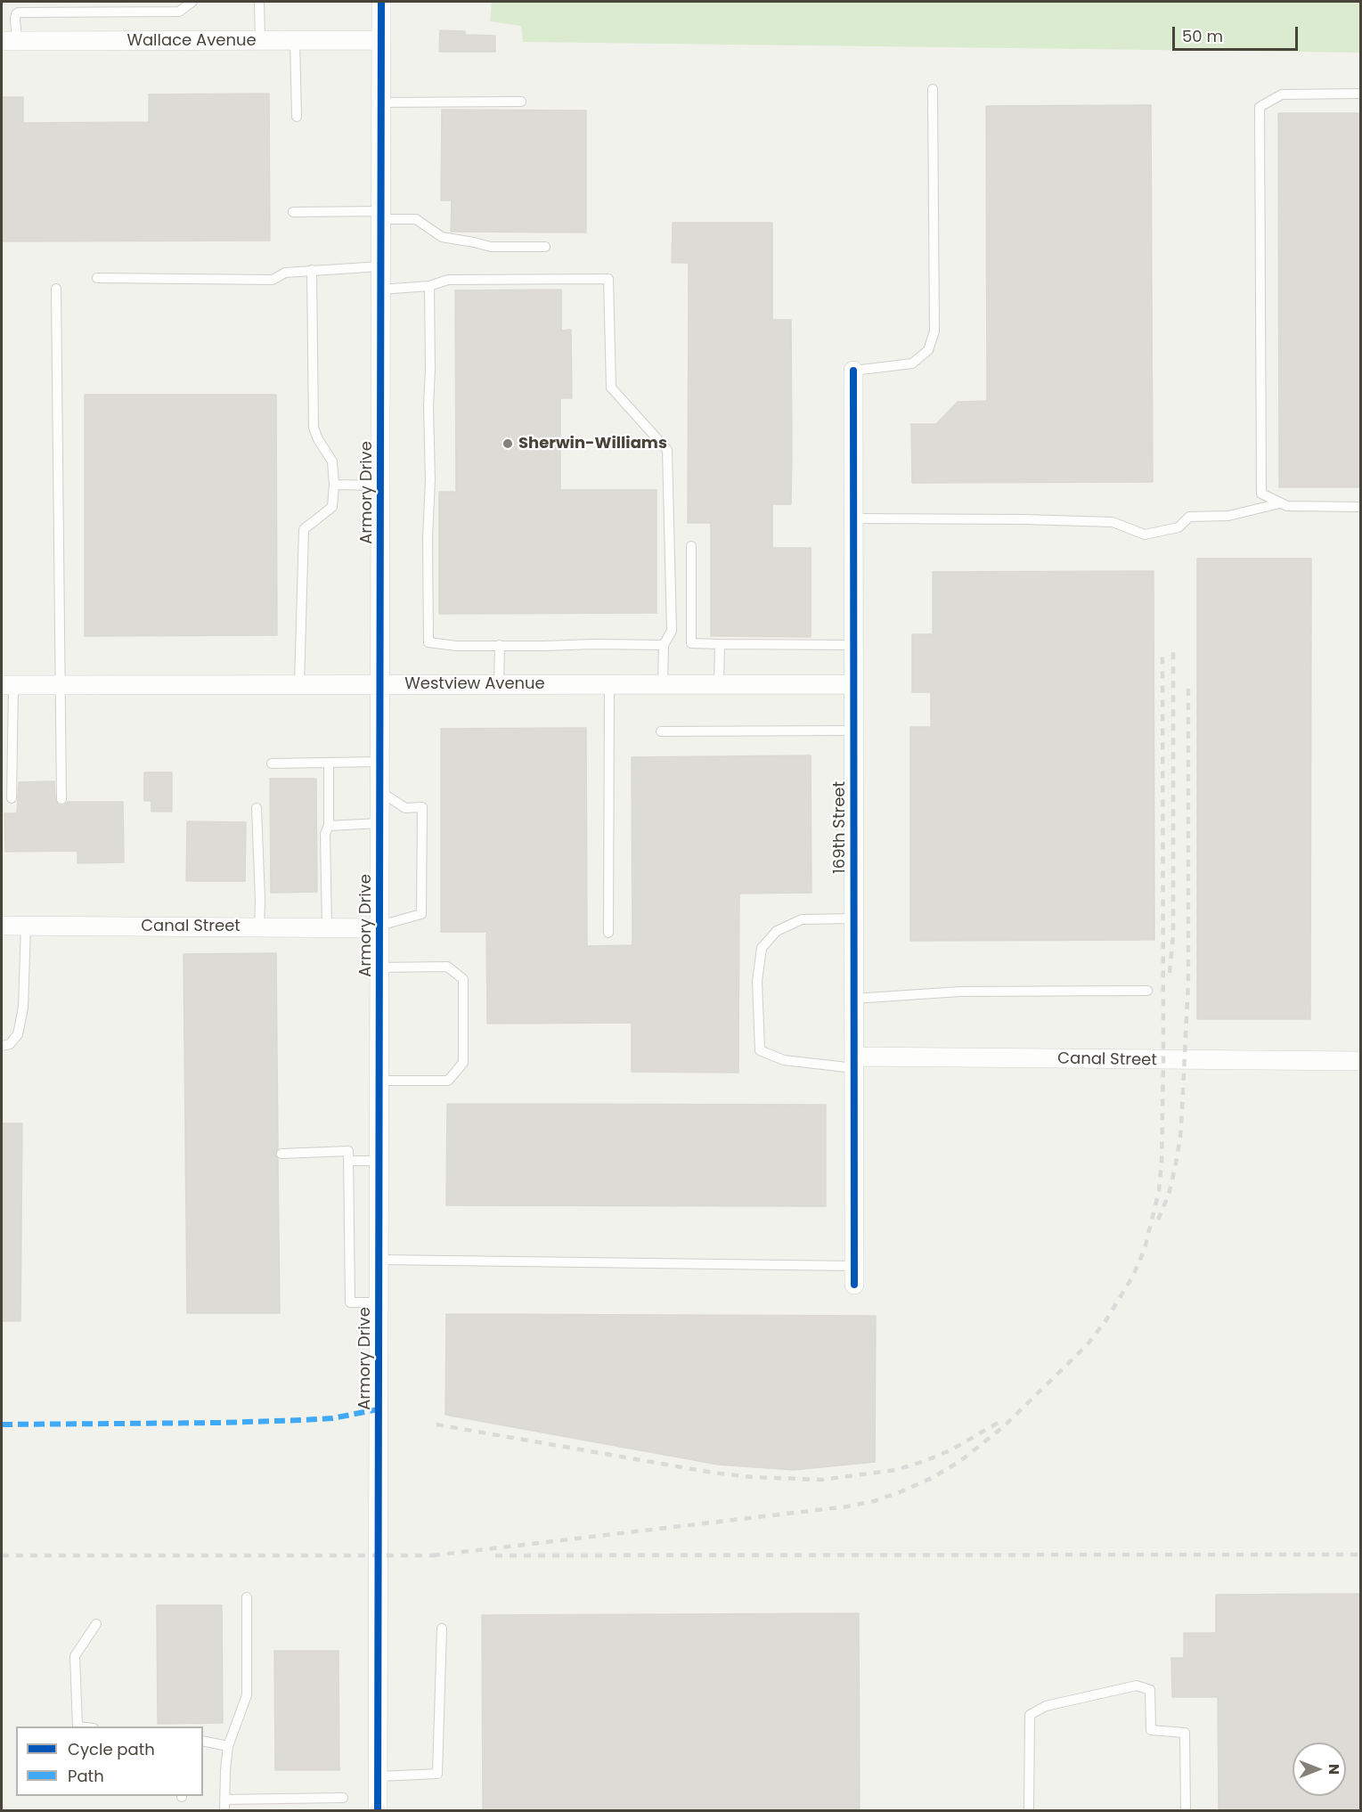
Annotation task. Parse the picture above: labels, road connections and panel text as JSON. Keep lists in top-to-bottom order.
{
  "streets": {
    "street": [
      "Wallace Avenue",
      "Armory Drive",
      "Westview Avenue",
      "169th Street",
      "Canal Street"
    ]
  },
  "crossings": [
    ["Wallace Avenue", "Armory Drive"],
    ["Armory Drive", "Westview Avenue"],
    ["Armory Drive", "Canal Street"],
    ["Westview Avenue", "169th Street"],
    ["169th Street", "Canal Street"]
  ],
  "places": ["Sherwin-Williams"],
  "legend": ["Cycle path", "Path"],
  "scale_bar": "50 m",
  "north": "right"
}
